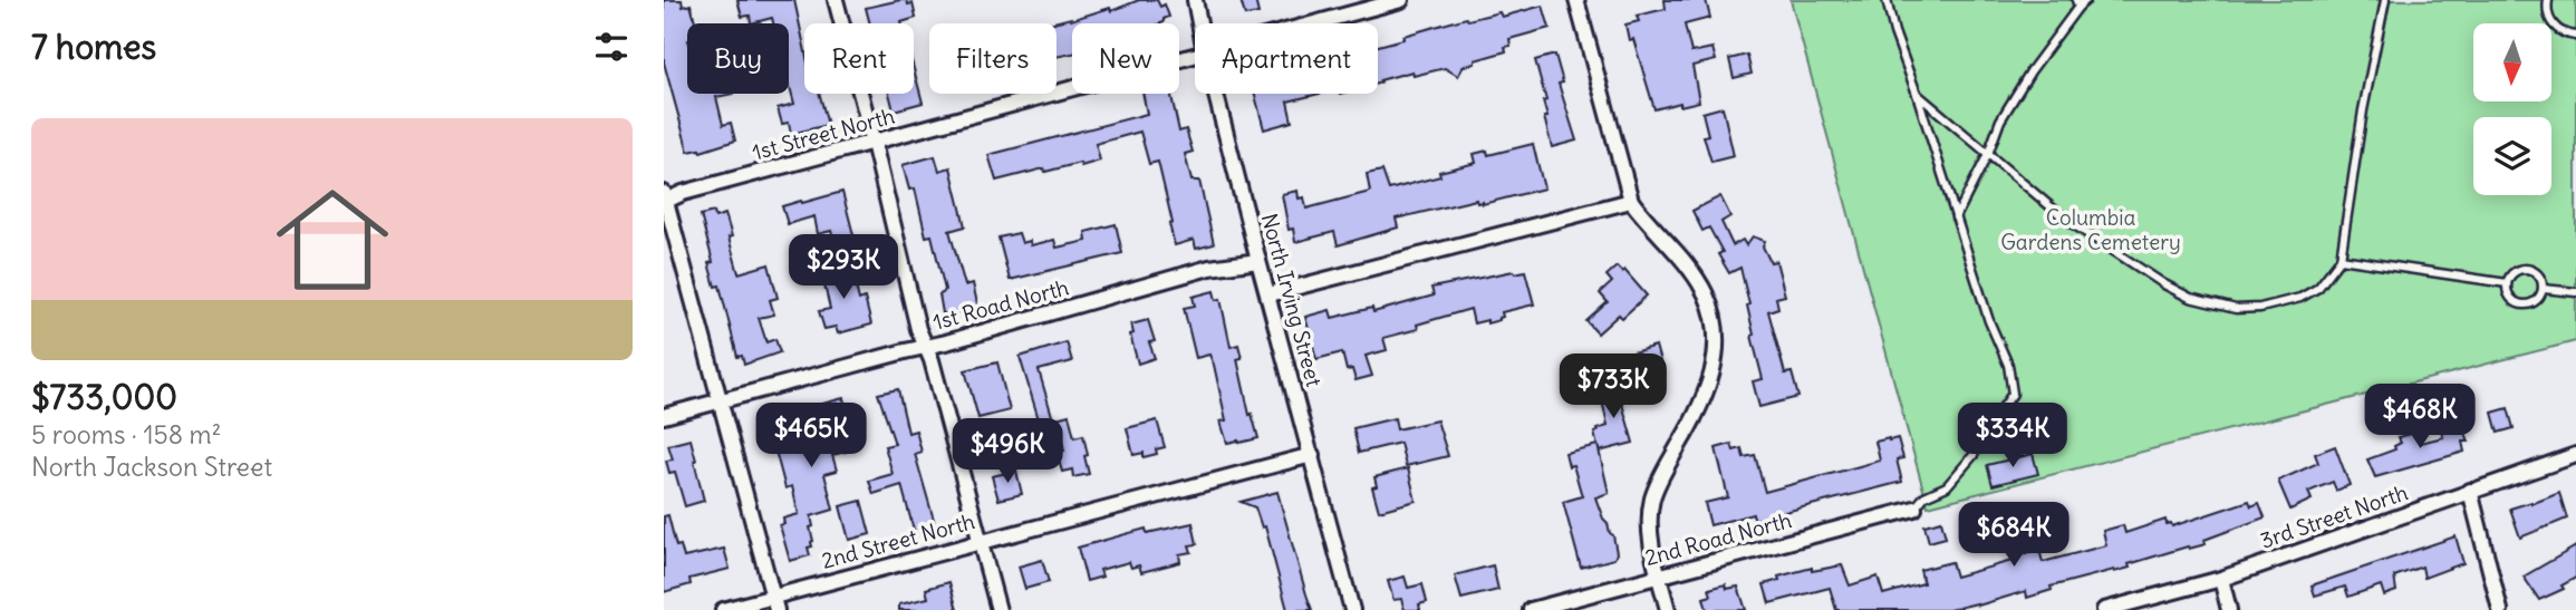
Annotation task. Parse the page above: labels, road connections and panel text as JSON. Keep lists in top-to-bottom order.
{
  "streets": {
    "street": [
      "1st Street North",
      "North Irving Street",
      "1st Road North",
      "3rd Street North",
      "2nd Road North",
      "2nd Street North"
    ]
  },
  "crossings": [
    ["North Irving Street", "1st Road North"],
    ["North Irving Street", "2nd Street North"]
  ],
  "parks": ["Columbia Gardens Cemetery"],
  "north": "bottom",
  "page": {
    "heading": "7 homes",
    "chip": [
      "Buy",
      "Rent",
      "Filters",
      "New",
      "Apartment"
    ],
    "list": [
      {
        "name": "$733,000",
        "note": "5 rooms · 158 m² · North Jackson Street"
      }
    ],
    "price": [
      "$293K",
      "$733K",
      "$468K",
      "$465K",
      "$334K",
      "$496K",
      "$684K"
    ]
  }
}
